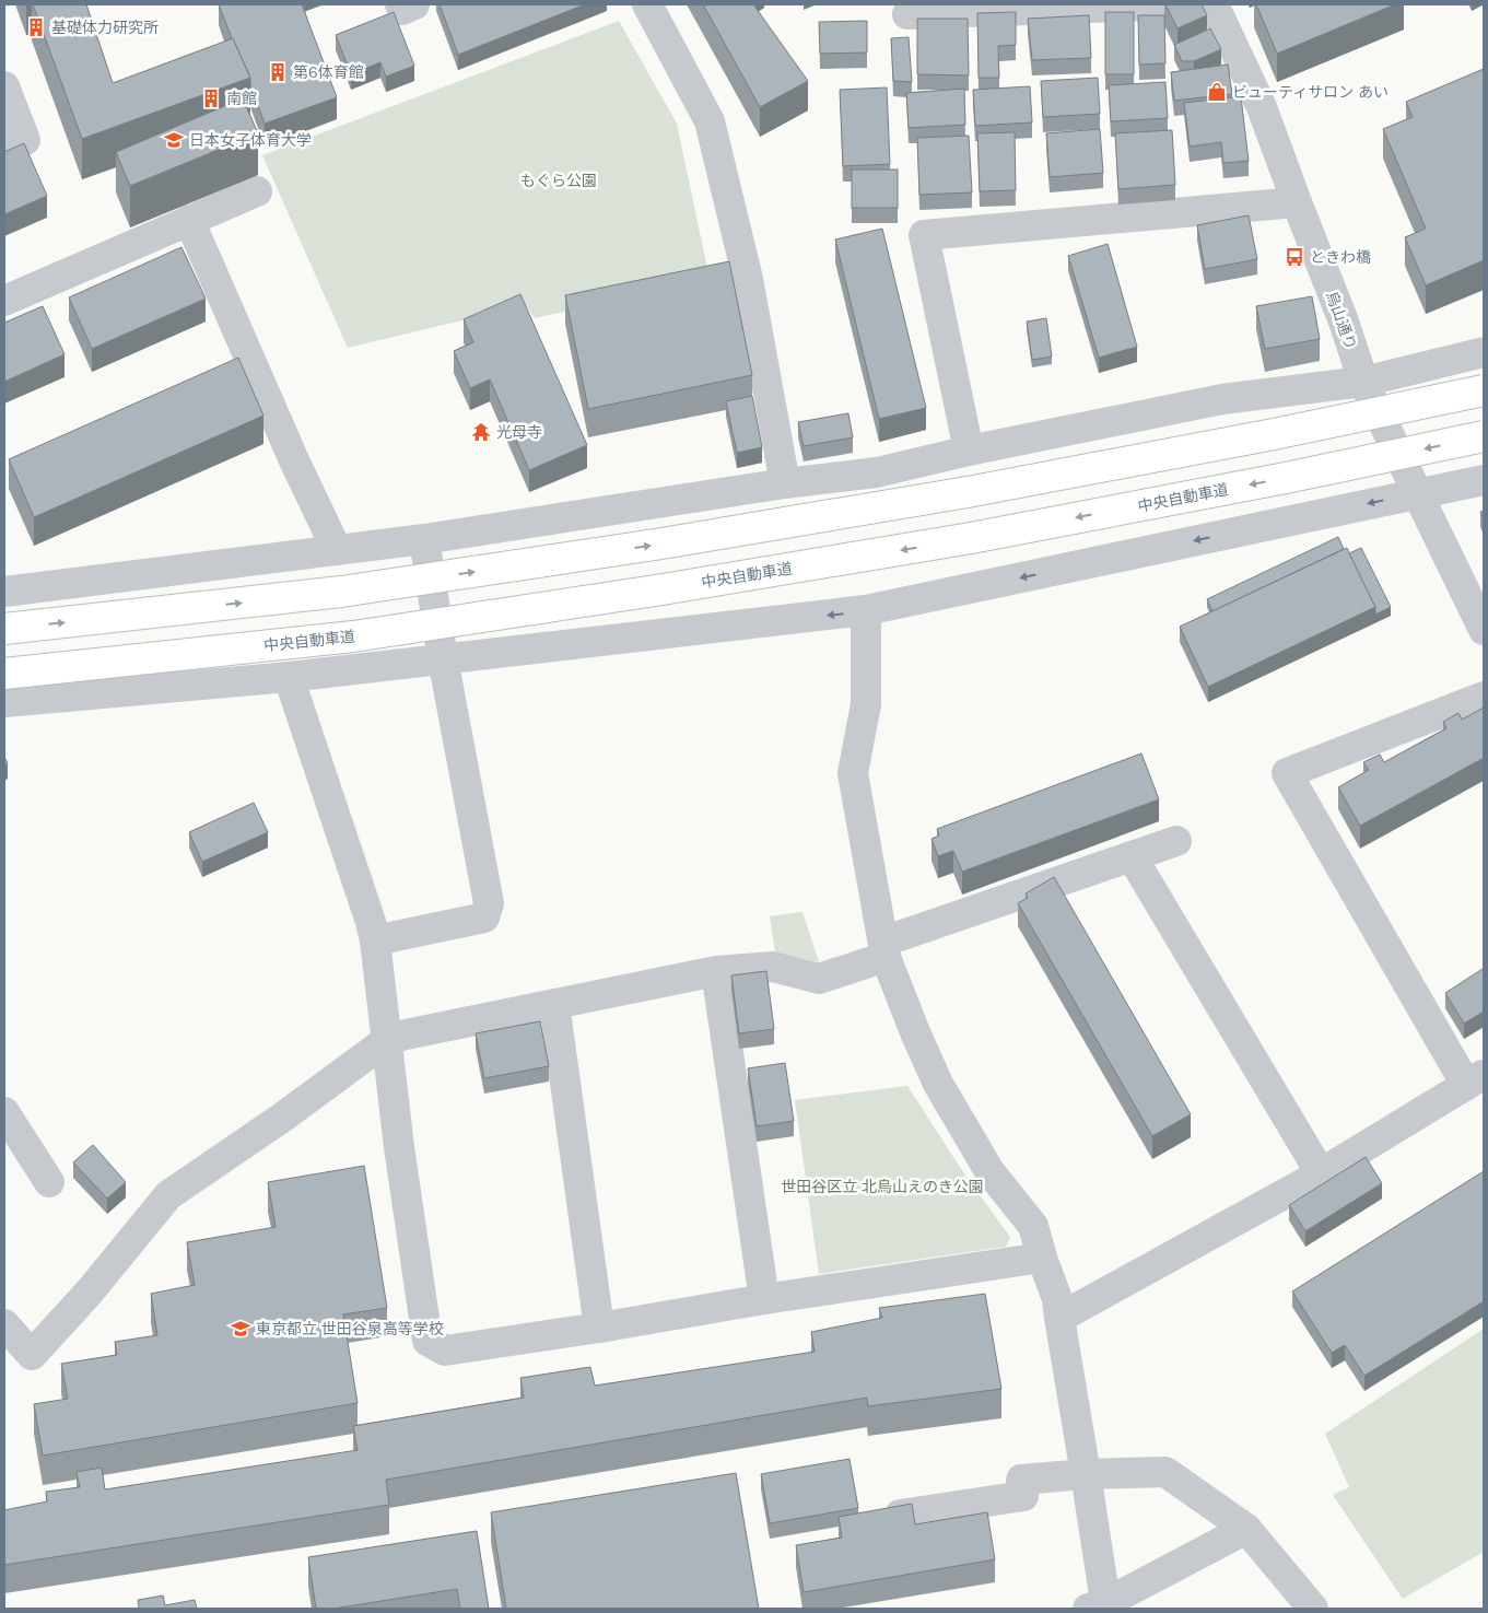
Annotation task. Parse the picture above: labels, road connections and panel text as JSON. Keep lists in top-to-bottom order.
{
  "streets": {
    "highway": ["中央自動車道"],
    "street": ["烏山通り"]
  },
  "parks": ["もぐら公園", "世田谷区立 北烏山えのき公園"],
  "places": {
    "building": ["基礎体力研究所", "第6体育館", "南館"],
    "shop": ["ビューティサロン あい"],
    "school or university": ["日本女子体育大学", "東京都立 世田谷泉高等学校"],
    "bus stop": ["ときわ橋"],
    "temple": ["光母寺"]
  }
}
